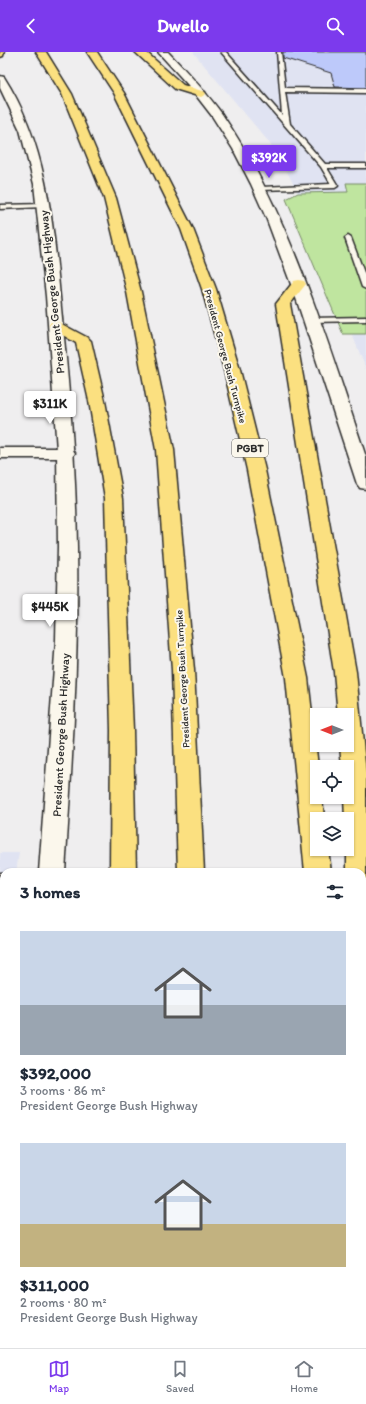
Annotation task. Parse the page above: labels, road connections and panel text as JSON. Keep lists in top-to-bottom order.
{
  "streets": {
    "highway": ["President George Bush Turnpike", "PGBT"],
    "main road": ["President George Bush Highway"]
  },
  "north": "left",
  "page": {
    "header": "Dwello",
    "price": ["$392K", "$311K", "$445K"],
    "heading": "3 homes",
    "list": [
      {
        "name": "$392,000",
        "note": "3 rooms · 86 m² · President George Bush Highway"
      },
      {
        "name": "$311,000",
        "note": "2 rooms · 80 m² · President George Bush Highway"
      }
    ],
    "tabs": ["Map", "Saved", "Home"]
  }
}
